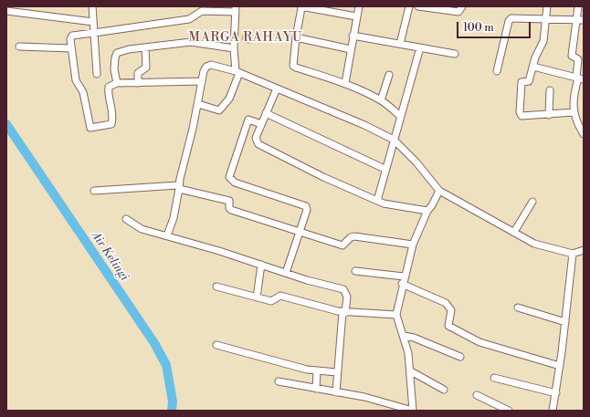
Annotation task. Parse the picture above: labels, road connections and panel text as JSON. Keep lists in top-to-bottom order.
{
  "districts": ["MARGA RAHAYU"],
  "water": ["Air Kelingi"],
  "scale_bar": "100 m"
}
